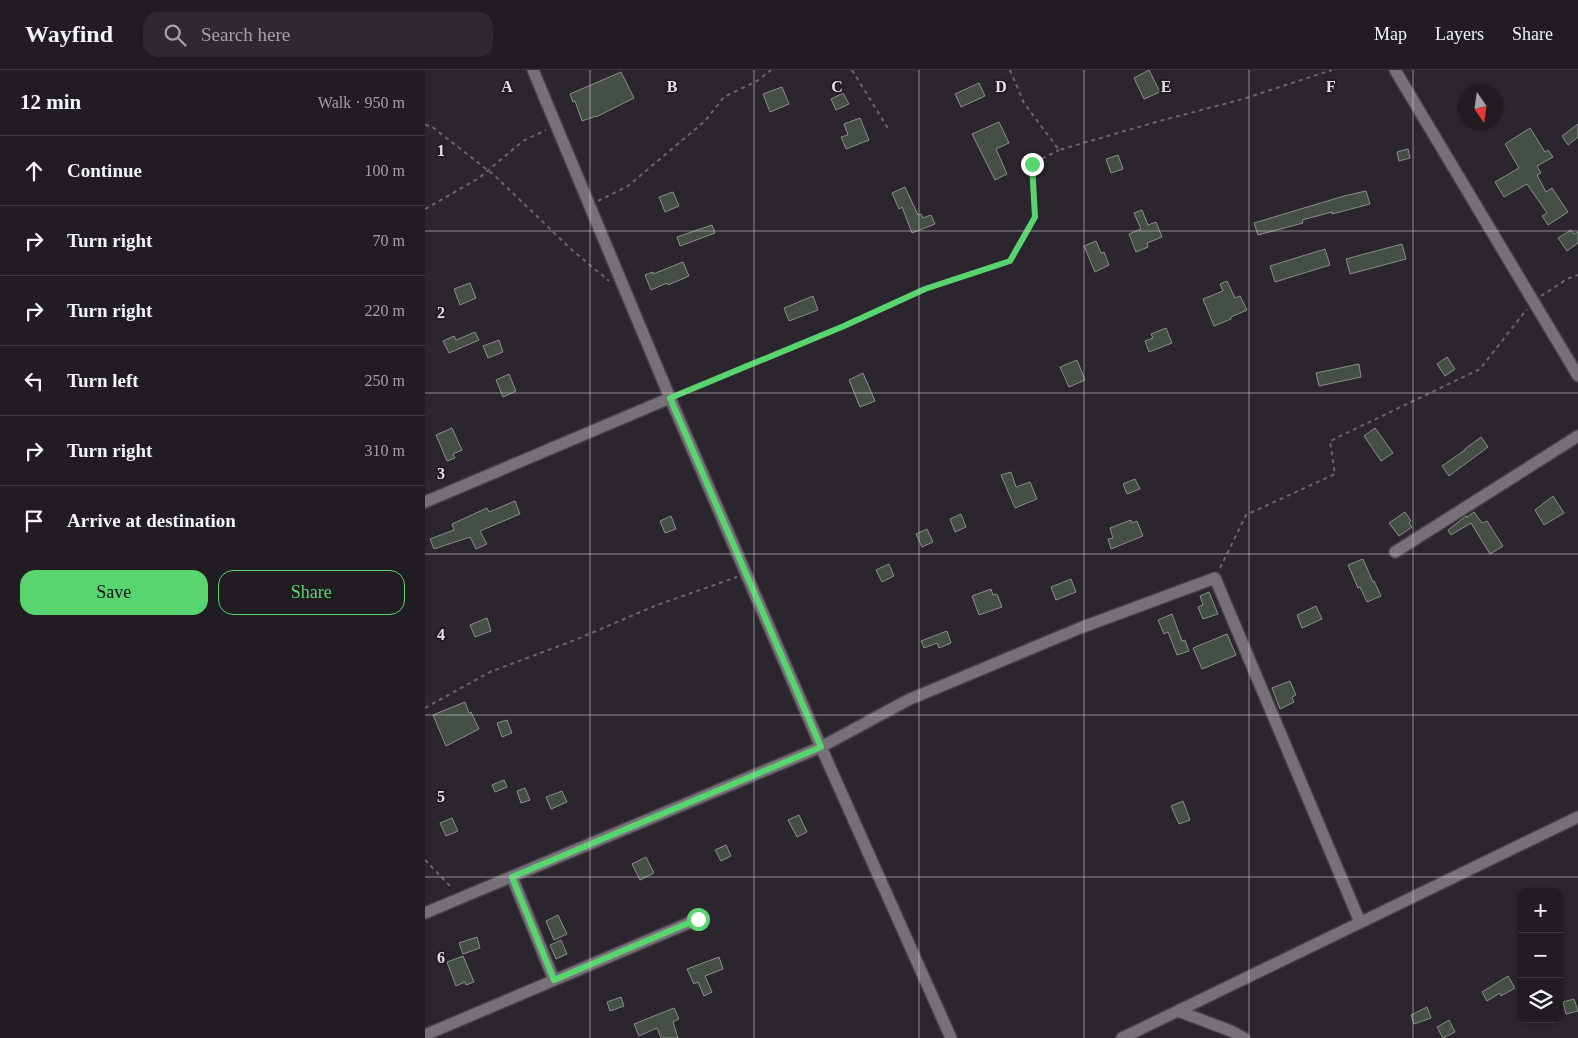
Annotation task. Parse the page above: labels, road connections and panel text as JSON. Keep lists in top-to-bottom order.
{
  "north": "bottom",
  "page": {
    "header": "Wayfind",
    "search": "Search here",
    "nav": ["Map", "Layers", "Share"],
    "heading": ["12 min", "Walk · 950 m"],
    "list": [
      ["Continue", "100 m"],
      ["Turn right", "70 m"],
      ["Turn right", "220 m"],
      ["Turn left", "250 m"],
      ["Turn right", "310 m"],
      "Arrive at destination"
    ],
    "buttons": ["Save", "Share"],
    "map_buttons": ["+", "−"]
  },
  "grid": {
    "columns": [
      "A",
      "B",
      "C",
      "D",
      "E",
      "F"
    ],
    "rows": [
      "1",
      "2",
      "3",
      "4",
      "5",
      "6"
    ]
  }
}
